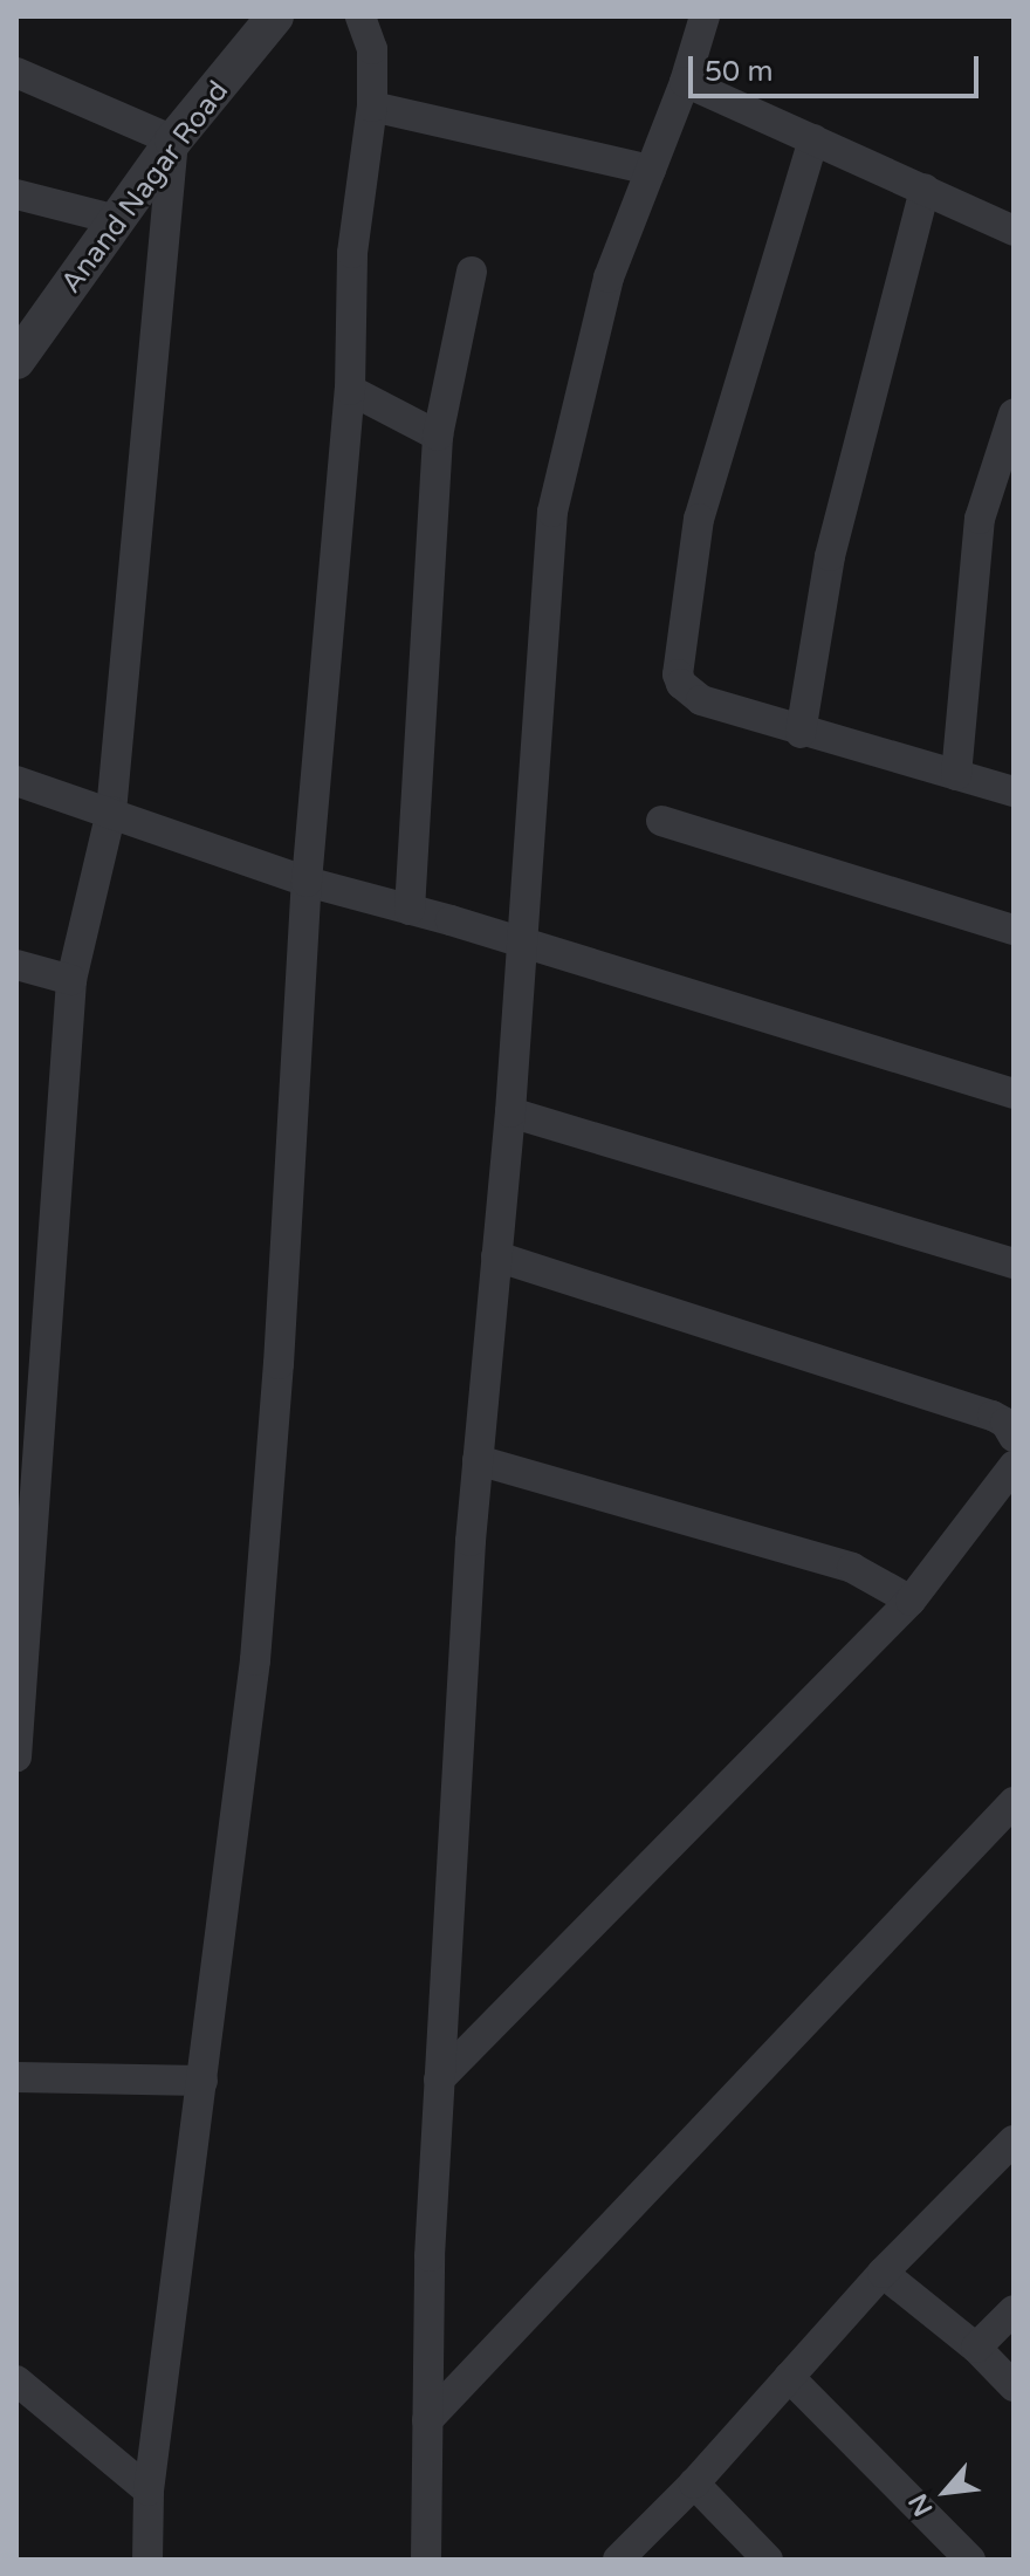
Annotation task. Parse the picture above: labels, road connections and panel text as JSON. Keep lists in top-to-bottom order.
{
  "streets": {
    "street": ["Anand Nagar Road"]
  },
  "scale_bar": "50 m",
  "north": "bottom left"
}
